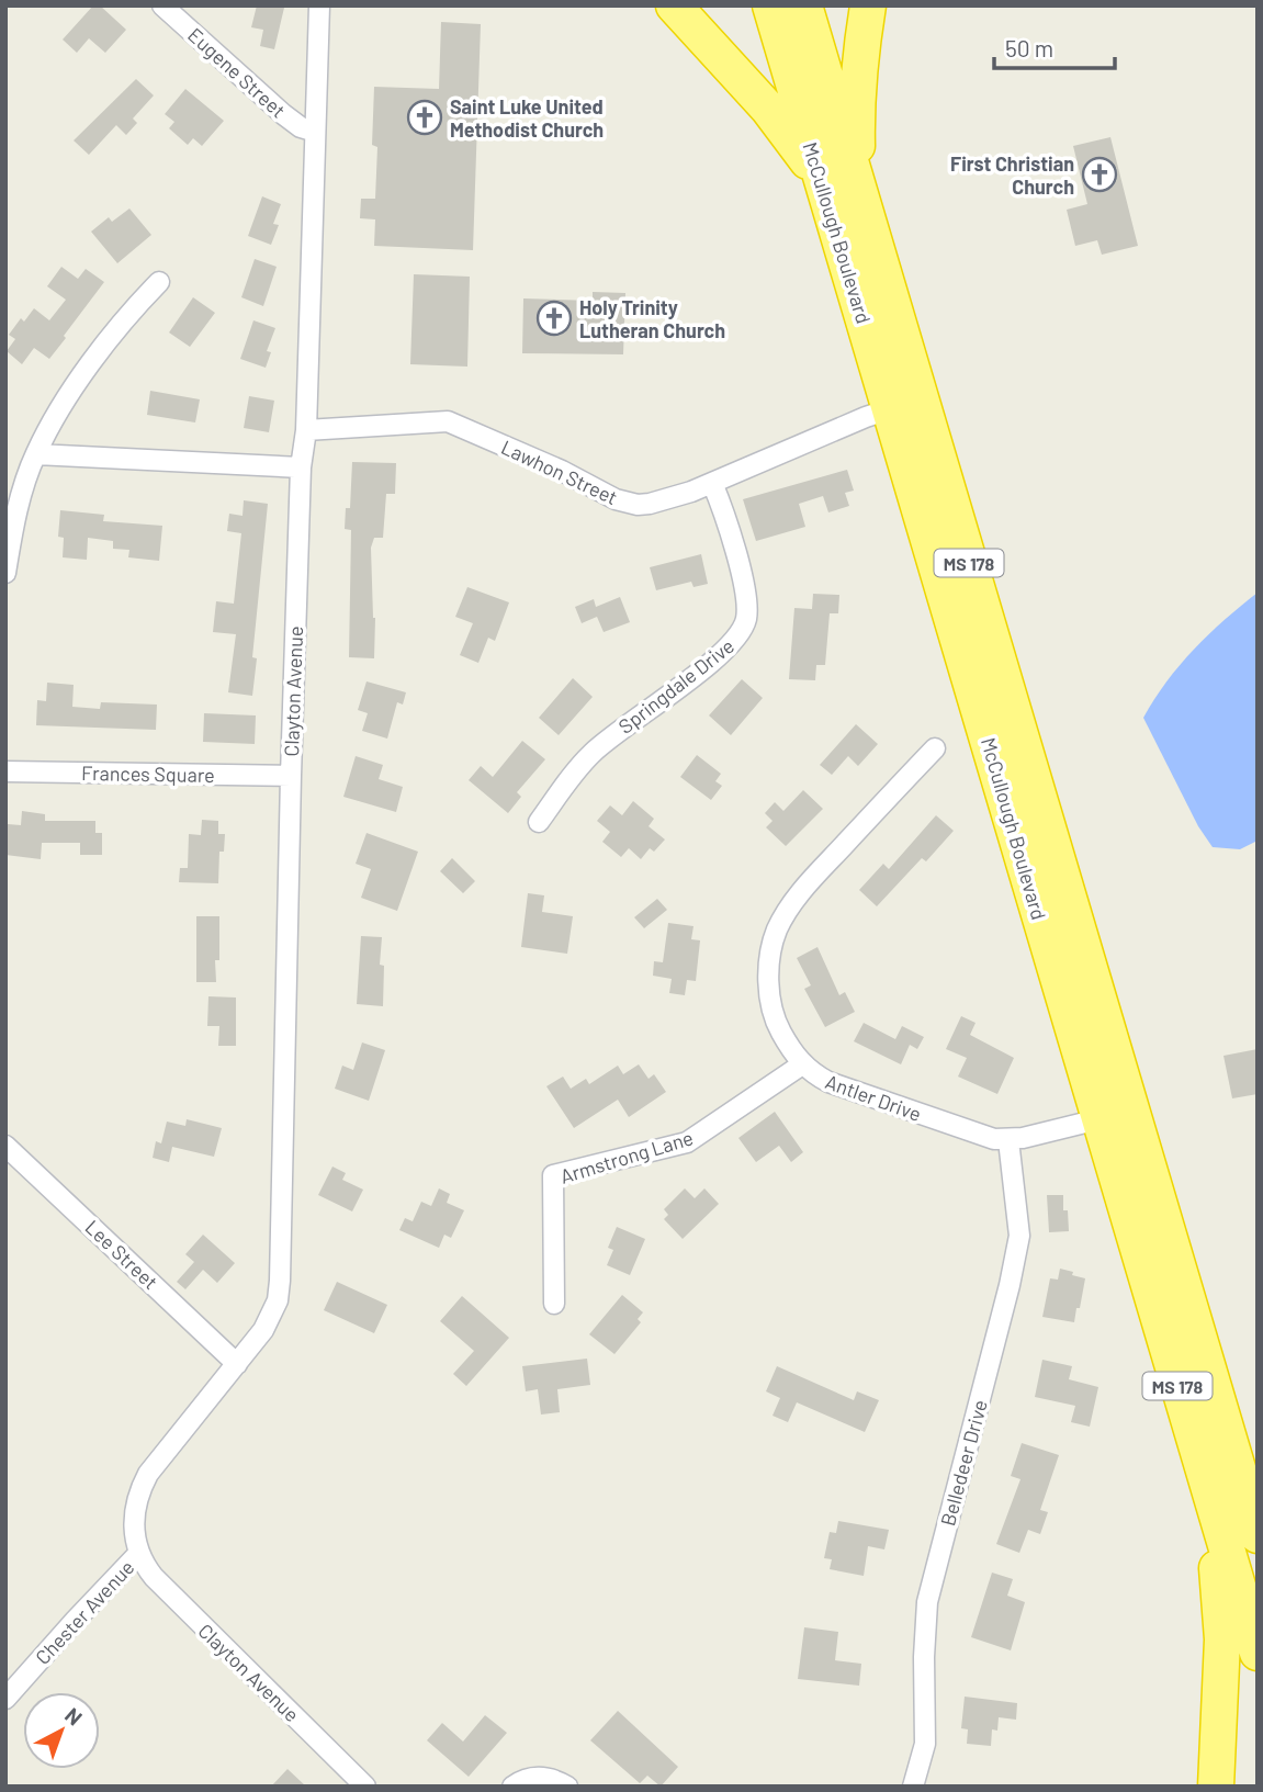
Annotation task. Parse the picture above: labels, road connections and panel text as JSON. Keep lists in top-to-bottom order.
{
  "streets": {
    "highway": ["McCullough Boulevard", "MS 178"],
    "street": [
      "Eugene Street",
      "Lawhon Street",
      "Springdale Drive",
      "Clayton Avenue",
      "Frances Square",
      "Antler Drive",
      "Armstrong Lane",
      "Lee Street",
      "Belledeer Drive",
      "Chester Avenue"
    ]
  },
  "crossings": [
    ["Eugene Street", "Clayton Avenue"],
    ["McCullough Boulevard", "Lawhon Street"],
    ["McCullough Boulevard", "Antler Drive"],
    ["Lawhon Street", "Springdale Drive"],
    ["Lawhon Street", "Clayton Avenue"],
    ["Clayton Avenue", "Frances Square"],
    ["Clayton Avenue", "Lee Street"],
    ["Clayton Avenue", "Chester Avenue"],
    ["Antler Drive", "Armstrong Lane"],
    ["Antler Drive", "Belledeer Drive"],
    ["Lee Street", "Chester Avenue"]
  ],
  "places": {
    "church": ["Saint Luke United Methodist Church", "First Christian Church", "Holy Trinity Lutheran Church"]
  },
  "scale_bar": "50 m",
  "north": "top right"
}
